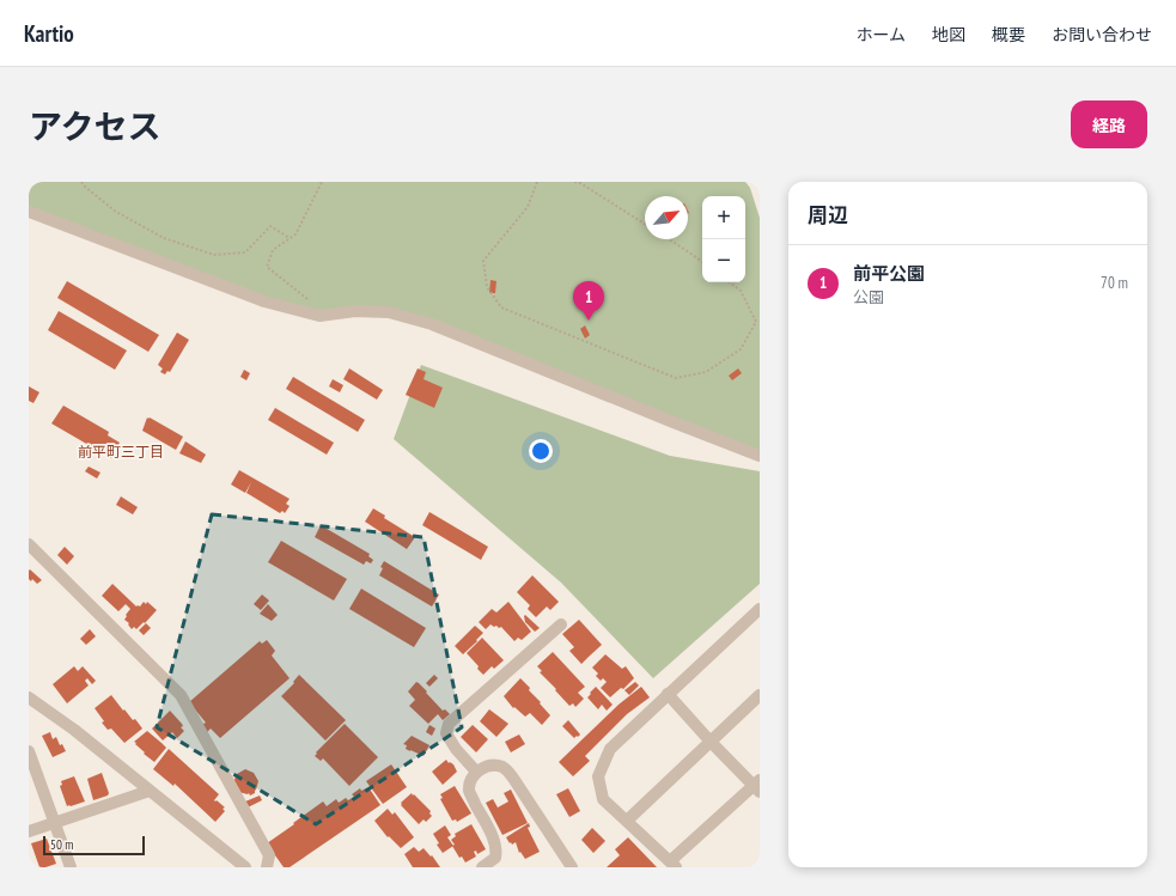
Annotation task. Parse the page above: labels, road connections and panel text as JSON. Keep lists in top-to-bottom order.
{
  "districts": ["前平町三丁目"],
  "scale_bar": "50 m",
  "north": "top right",
  "page": {
    "header": "Kartio",
    "nav": [
      "ホーム",
      "地図",
      "概要",
      "お問い合わせ"
    ],
    "title": "アクセス",
    "buttons": "経路",
    "heading": "周辺",
    "map_buttons": ["+", "−"],
    "list": [
      {
        "mark": "1",
        "name": "前平公園",
        "note": "公園",
        "value": "70 m"
      }
    ],
    "pins": "1",
    "scale": "50 m"
  }
}
